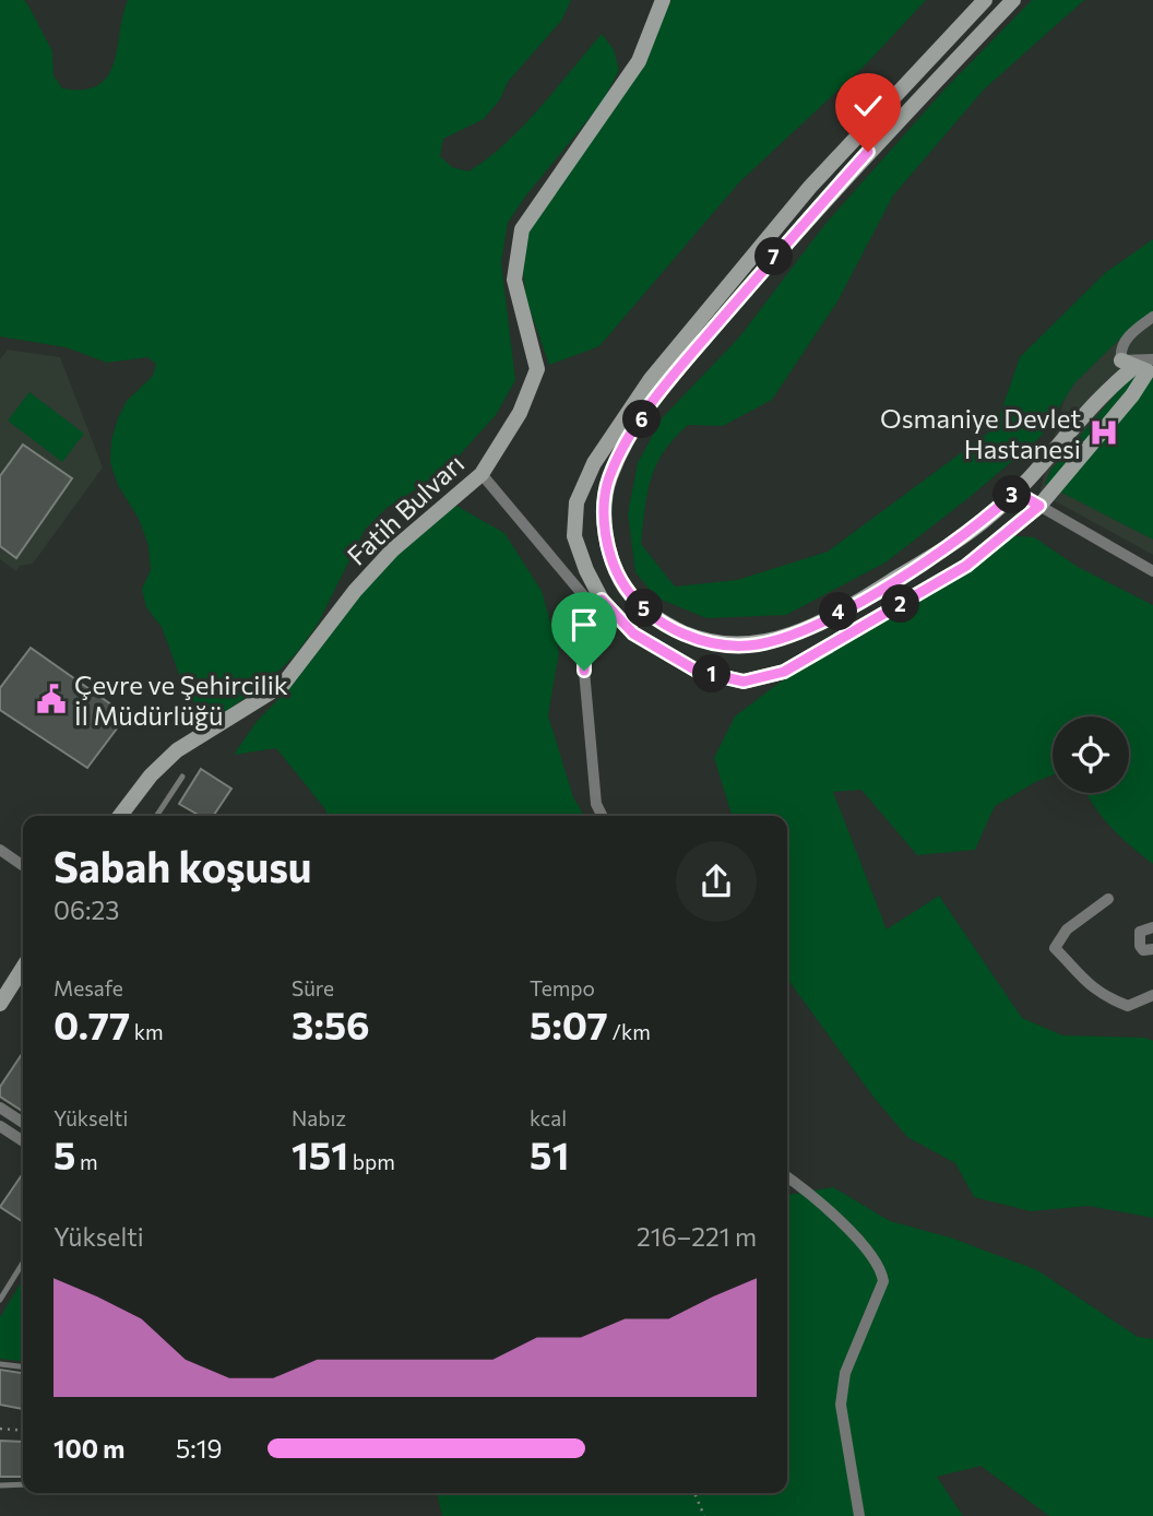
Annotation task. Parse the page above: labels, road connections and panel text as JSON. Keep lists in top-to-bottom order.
{
  "streets": {
    "street": ["Fatih Bulvarı"]
  },
  "places": {
    "hospital": ["Osmaniye Devlet Hastanesi"],
    "public building": ["Çevre ve Şehircilik İl Müdürlüğü"]
  },
  "page": {
    "pins": [
      "7",
      "6",
      "3",
      "2",
      "5",
      "4",
      "1"
    ],
    "heading": ["Sabah koşusu", "06:23"],
    "stats": [
      ["Mesafe", "0.77 km"],
      ["Süre", "3:56"],
      ["Tempo", "5:07 /km"],
      ["Yükselti", "5 m"],
      ["Nabız", "151 bpm"],
      ["kcal", "51"]
    ],
    "chart": ["Yükselti", "216–221 m"],
    "list": [
      {
        "name": "100 m",
        "note": "5:19"
      }
    ]
  }
}
